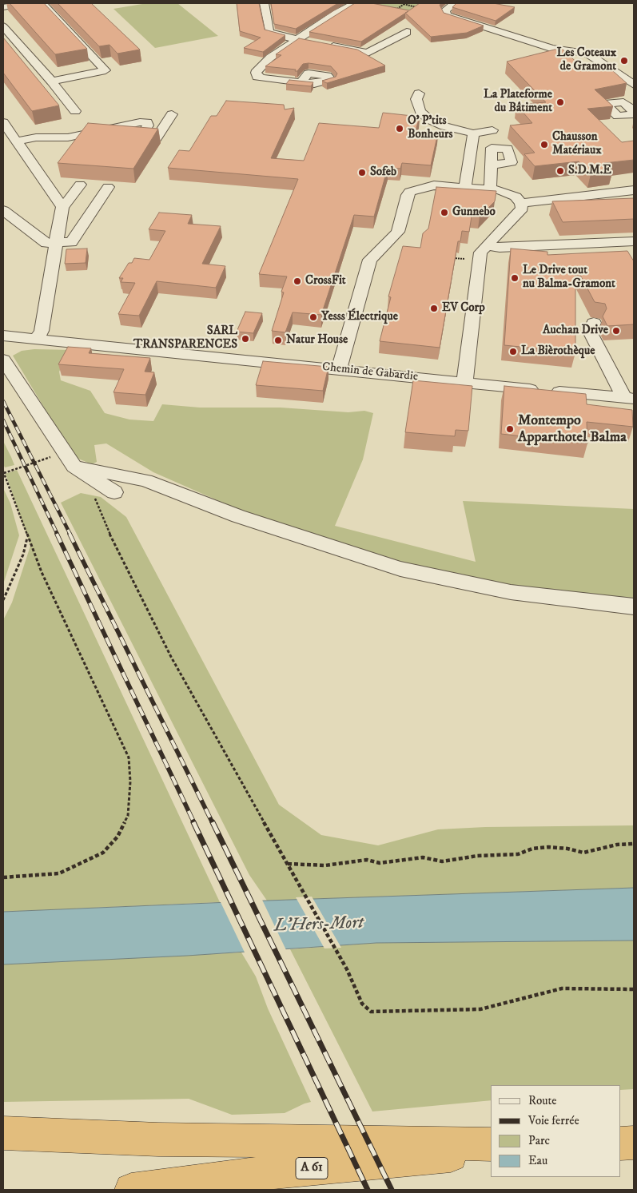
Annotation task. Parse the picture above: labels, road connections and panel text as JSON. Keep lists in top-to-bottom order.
{
  "streets": {
    "highway": ["A 61"],
    "street": ["Chemin de Gabardie"]
  },
  "water": ["L'Hers-Mort"],
  "places": [
    "Les Coteaux de Gramont",
    "La Plateforme du Bâtiment",
    "O' P'tits Bonheurs",
    "Chausson Matériaux",
    "S.D.M.E",
    "Sofeb",
    "Gunnebo",
    "Le Drive tout nu Balma-Gramont",
    "CrossFit",
    "EV Corp",
    "Yesss Électrique",
    "Auchan Drive",
    "SARL TRANSPARENCES",
    "Natur House",
    "La Bièrothèque",
    "Montempo Apparthotel Balma"
  ],
  "legend": [
    "Route",
    "Voie ferrée",
    "Parc",
    "Eau"
  ]
}
